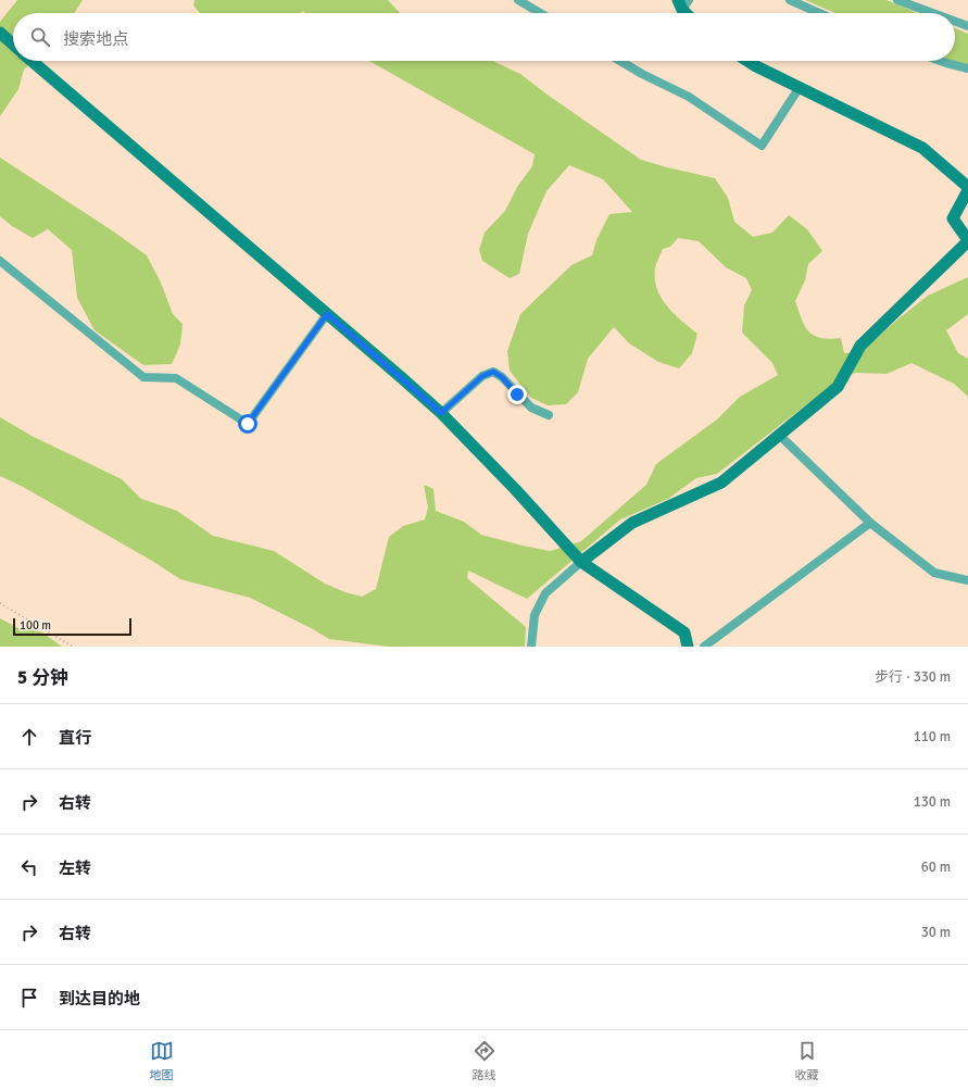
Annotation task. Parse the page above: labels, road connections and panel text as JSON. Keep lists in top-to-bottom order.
{
  "scale_bar": "100 m",
  "page": {
    "search": "搜索地点",
    "scale": "100 m",
    "heading": ["5 分钟", "步行 · 330 m"],
    "list": [
      ["直行", "110 m"],
      ["右转", "130 m"],
      ["左转", "60 m"],
      ["右转", "30 m"],
      "到达目的地"
    ],
    "nav": ["地图", "路线", "收藏"]
  }
}
